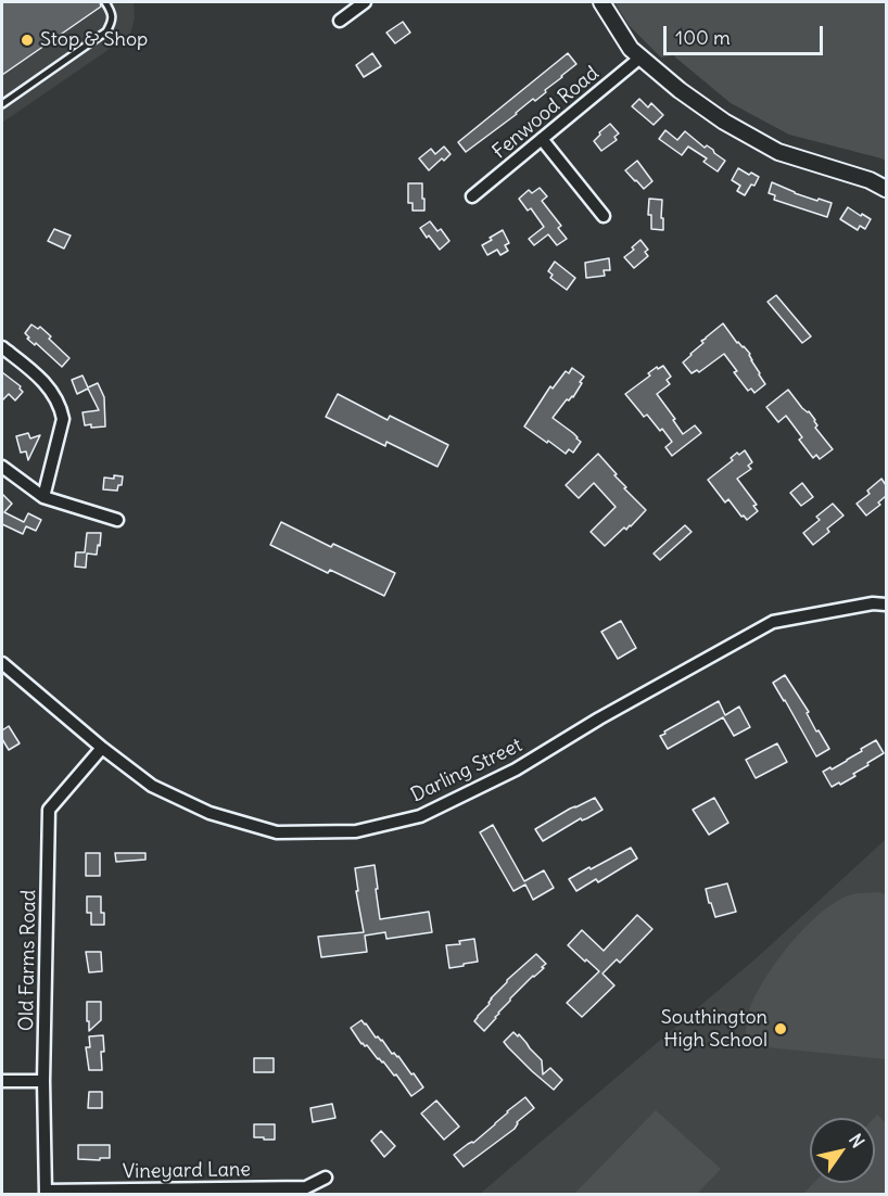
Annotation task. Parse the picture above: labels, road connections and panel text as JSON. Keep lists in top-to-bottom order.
{
  "streets": {
    "street": [
      "Fenwood Road",
      "Darling Street",
      "Old Farms Road",
      "Vineyard Lane"
    ]
  },
  "crossings": [
    ["Darling Street", "Old Farms Road"],
    ["Old Farms Road", "Vineyard Lane"]
  ],
  "places": ["Stop & Shop", "Southington High School"],
  "scale_bar": "100 m",
  "north": "top right"
}
